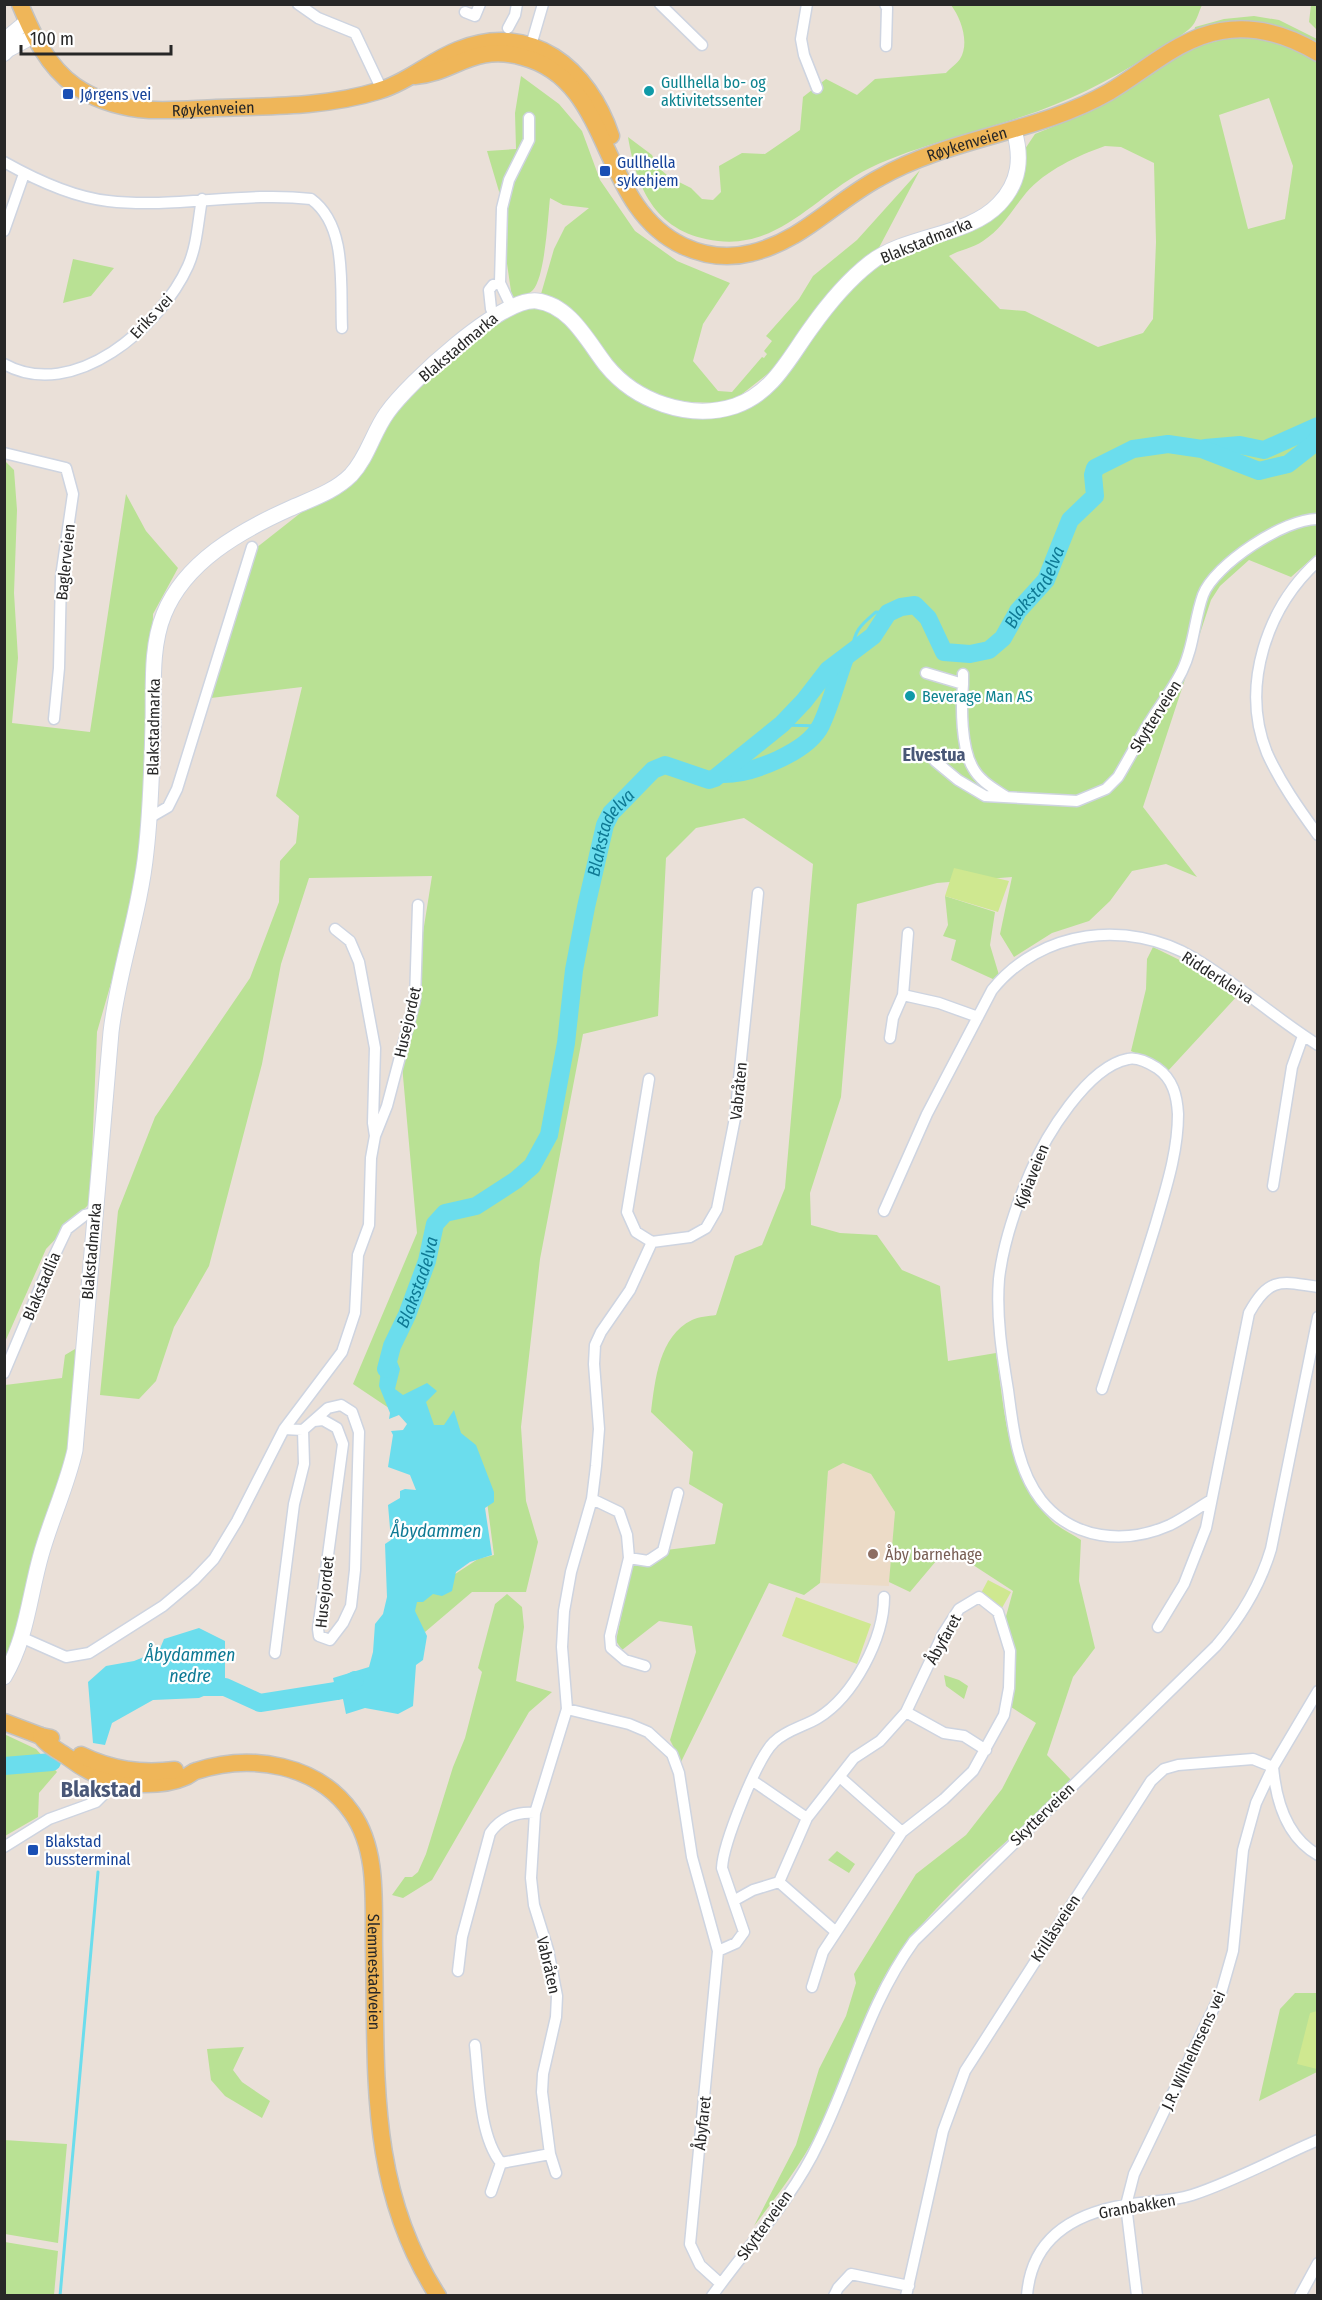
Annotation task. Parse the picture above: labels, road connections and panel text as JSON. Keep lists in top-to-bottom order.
{
  "streets": {
    "main road": ["Røykenveien", "Blakstadmarka", "Slemmestadveien"],
    "street": [
      "Eriks vei",
      "Baglerveien",
      "Skytterveien",
      "Ridderkleiva",
      "Husejordet",
      "Vabråten",
      "Kjøiaveien",
      "Blakstadlia",
      "Åbyfaret",
      "Krillåsveien",
      "J.R. Wilhelmsens vei",
      "Granbakken"
    ]
  },
  "crossings": [
    ["Røykenveien", "Blakstadmarka"],
    ["Blakstadmarka", "Husejordet"],
    ["Blakstadmarka", "Blakstadlia"],
    ["Skytterveien", "Åbyfaret"],
    ["Vabråten", "Åbyfaret"],
    ["Krillåsveien", "J.R. Wilhelmsens vei"],
    ["J.R. Wilhelmsens vei", "Granbakken"]
  ],
  "districts": ["Elvestua", "Blakstad"],
  "water": ["Blakstadelva", "Åbydammen", "Åbydammen nedre"],
  "places": {
    "other": ["Gullhella bo- og aktivitetssenter", "Beverage Man AS", "Åby barnehage"],
    "transit": ["Jørgens vei", "Gullhella sykehjem", "Blakstad bussterminal"]
  },
  "scale_bar": "100 m"
}
